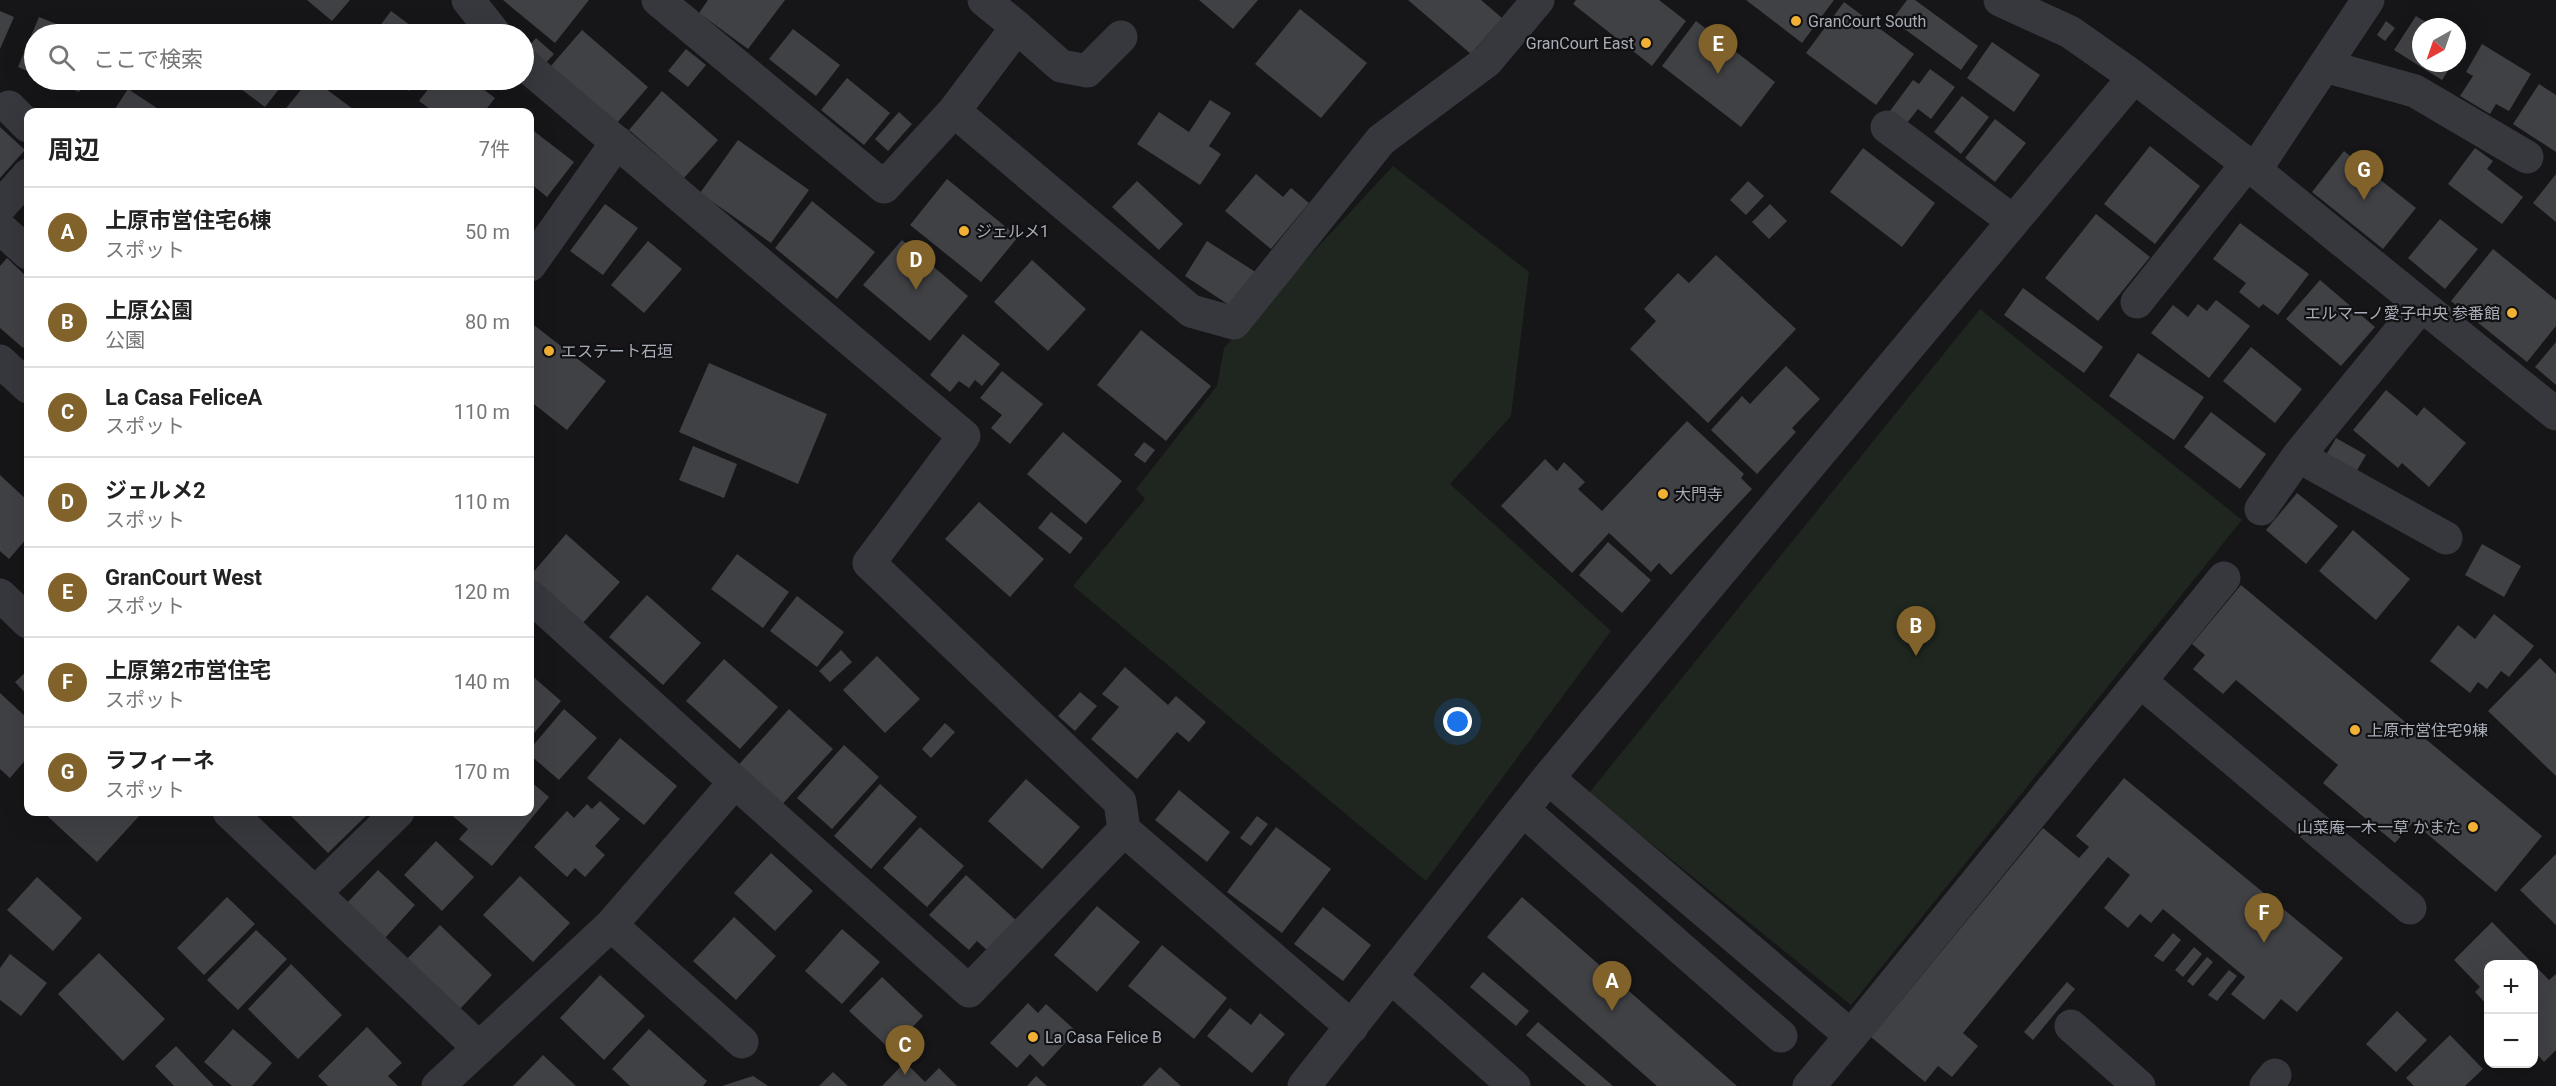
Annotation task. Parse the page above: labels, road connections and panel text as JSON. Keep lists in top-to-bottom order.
{
  "places": [
    "GranCourt South",
    "GranCourt East",
    "ジェルメ1",
    "エルマーノ愛子中央 参番館",
    "エステート石垣",
    "大門寺",
    "上原市営住宅9棟",
    "山菜庵一木一草 かまた",
    "La Casa Felice B"
  ],
  "north": "bottom left",
  "page": {
    "pins": [
      "E",
      "G",
      "D",
      "B",
      "F",
      "A",
      "C"
    ],
    "search": "ここで検索",
    "heading": ["周辺", "7件"],
    "list": [
      {
        "mark": "A",
        "name": "上原市営住宅6棟",
        "note": "スポット",
        "value": "50 m"
      },
      {
        "mark": "B",
        "name": "上原公園",
        "note": "公園",
        "value": "80 m"
      },
      {
        "mark": "C",
        "name": "La Casa FeliceA",
        "note": "スポット",
        "value": "110 m"
      },
      {
        "mark": "D",
        "name": "ジェルメ2",
        "note": "スポット",
        "value": "110 m"
      },
      {
        "mark": "E",
        "name": "GranCourt West",
        "note": "スポット",
        "value": "120 m"
      },
      {
        "mark": "F",
        "name": "上原第2市営住宅",
        "note": "スポット",
        "value": "140 m"
      },
      {
        "mark": "G",
        "name": "ラフィーネ",
        "note": "スポット",
        "value": "170 m"
      }
    ],
    "map_buttons": ["+", "−"]
  }
}
